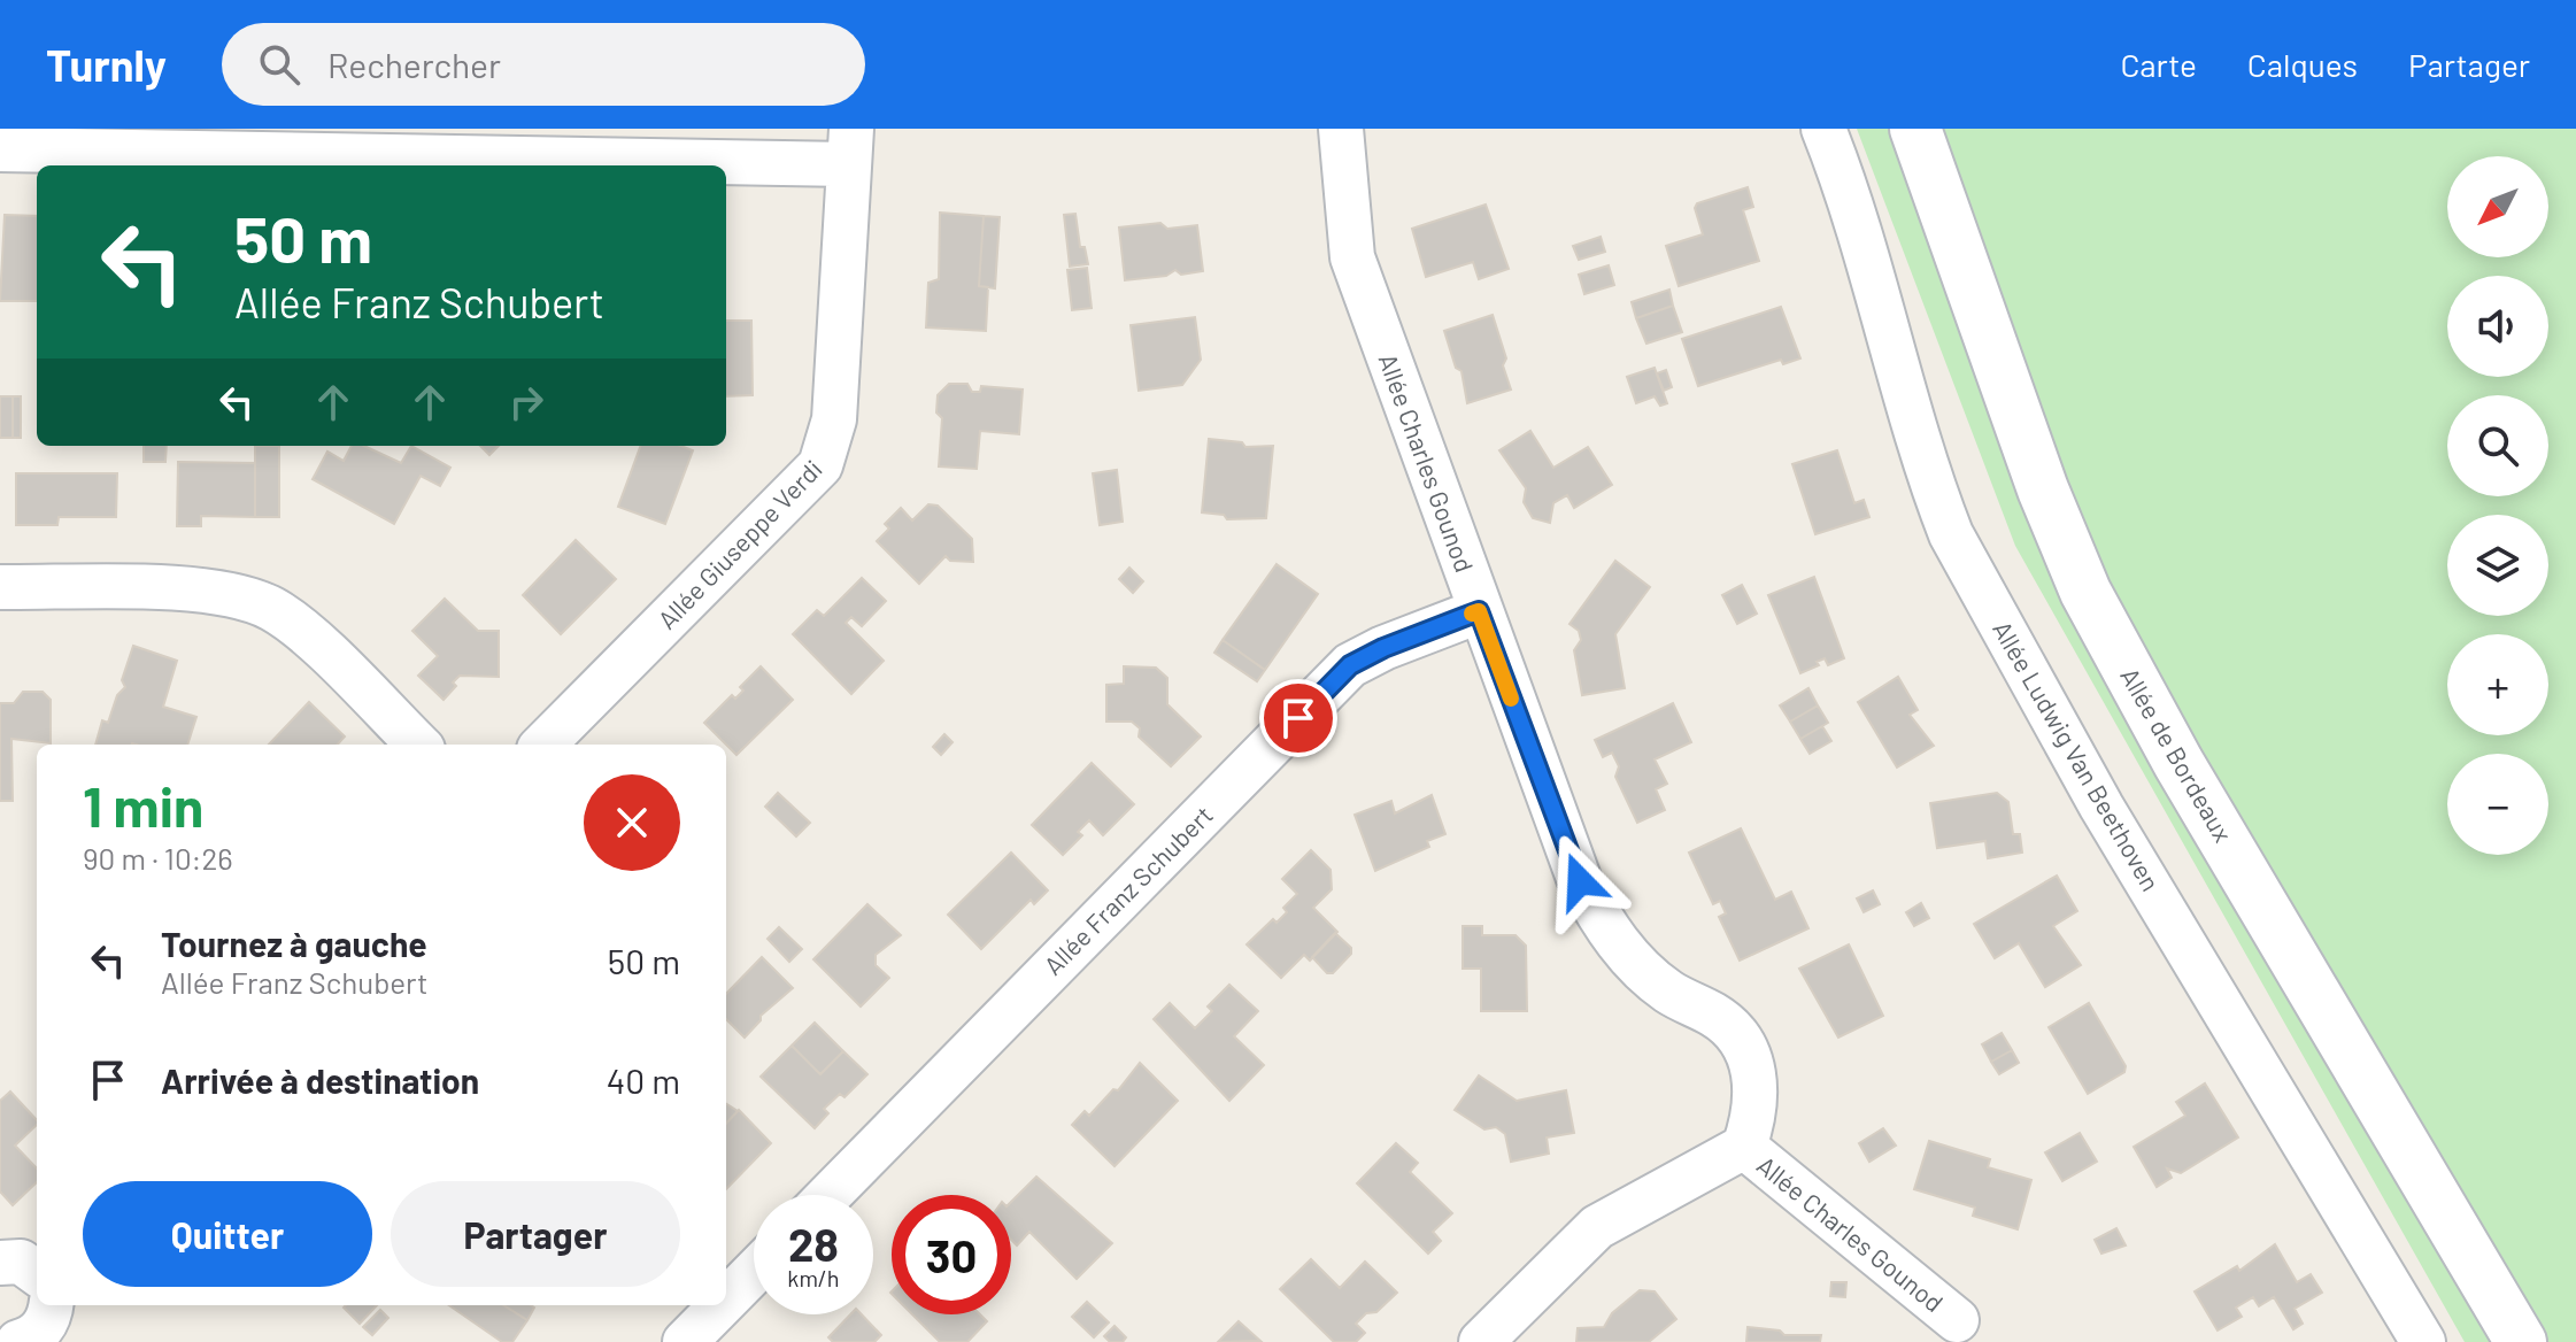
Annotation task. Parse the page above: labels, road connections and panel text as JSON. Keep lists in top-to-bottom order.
{
  "streets": {
    "main road": ["Allée de Bordeaux"],
    "street": [
      "Allée Charles Gounod",
      "Allée Giuseppe Verdi",
      "Allée Ludwig Van Beethoven",
      "Allée Franz Schubert"
    ]
  },
  "crossings": [
    ["Allée Charles Gounod", "Allée Franz Schubert"]
  ],
  "north": "bottom left",
  "page": {
    "header": "Turnly",
    "search": "Rechercher",
    "nav": ["Carte", "Calques", "Partager"],
    "map_buttons": ["+", "−"],
    "turn": ["50 m", "Allée Franz Schubert"],
    "heading": ["1 min", "90 m · 10:26"],
    "list": [
      {
        "name": "Tournez à gauche",
        "note": "Allée Franz Schubert",
        "value": "50 m"
      },
      {
        "name": "Arrivée à destination",
        "value": "40 m"
      }
    ],
    "buttons": ["Quitter", "Partager"],
    "speed": "28 km/h",
    "limit": "30"
  }
}
